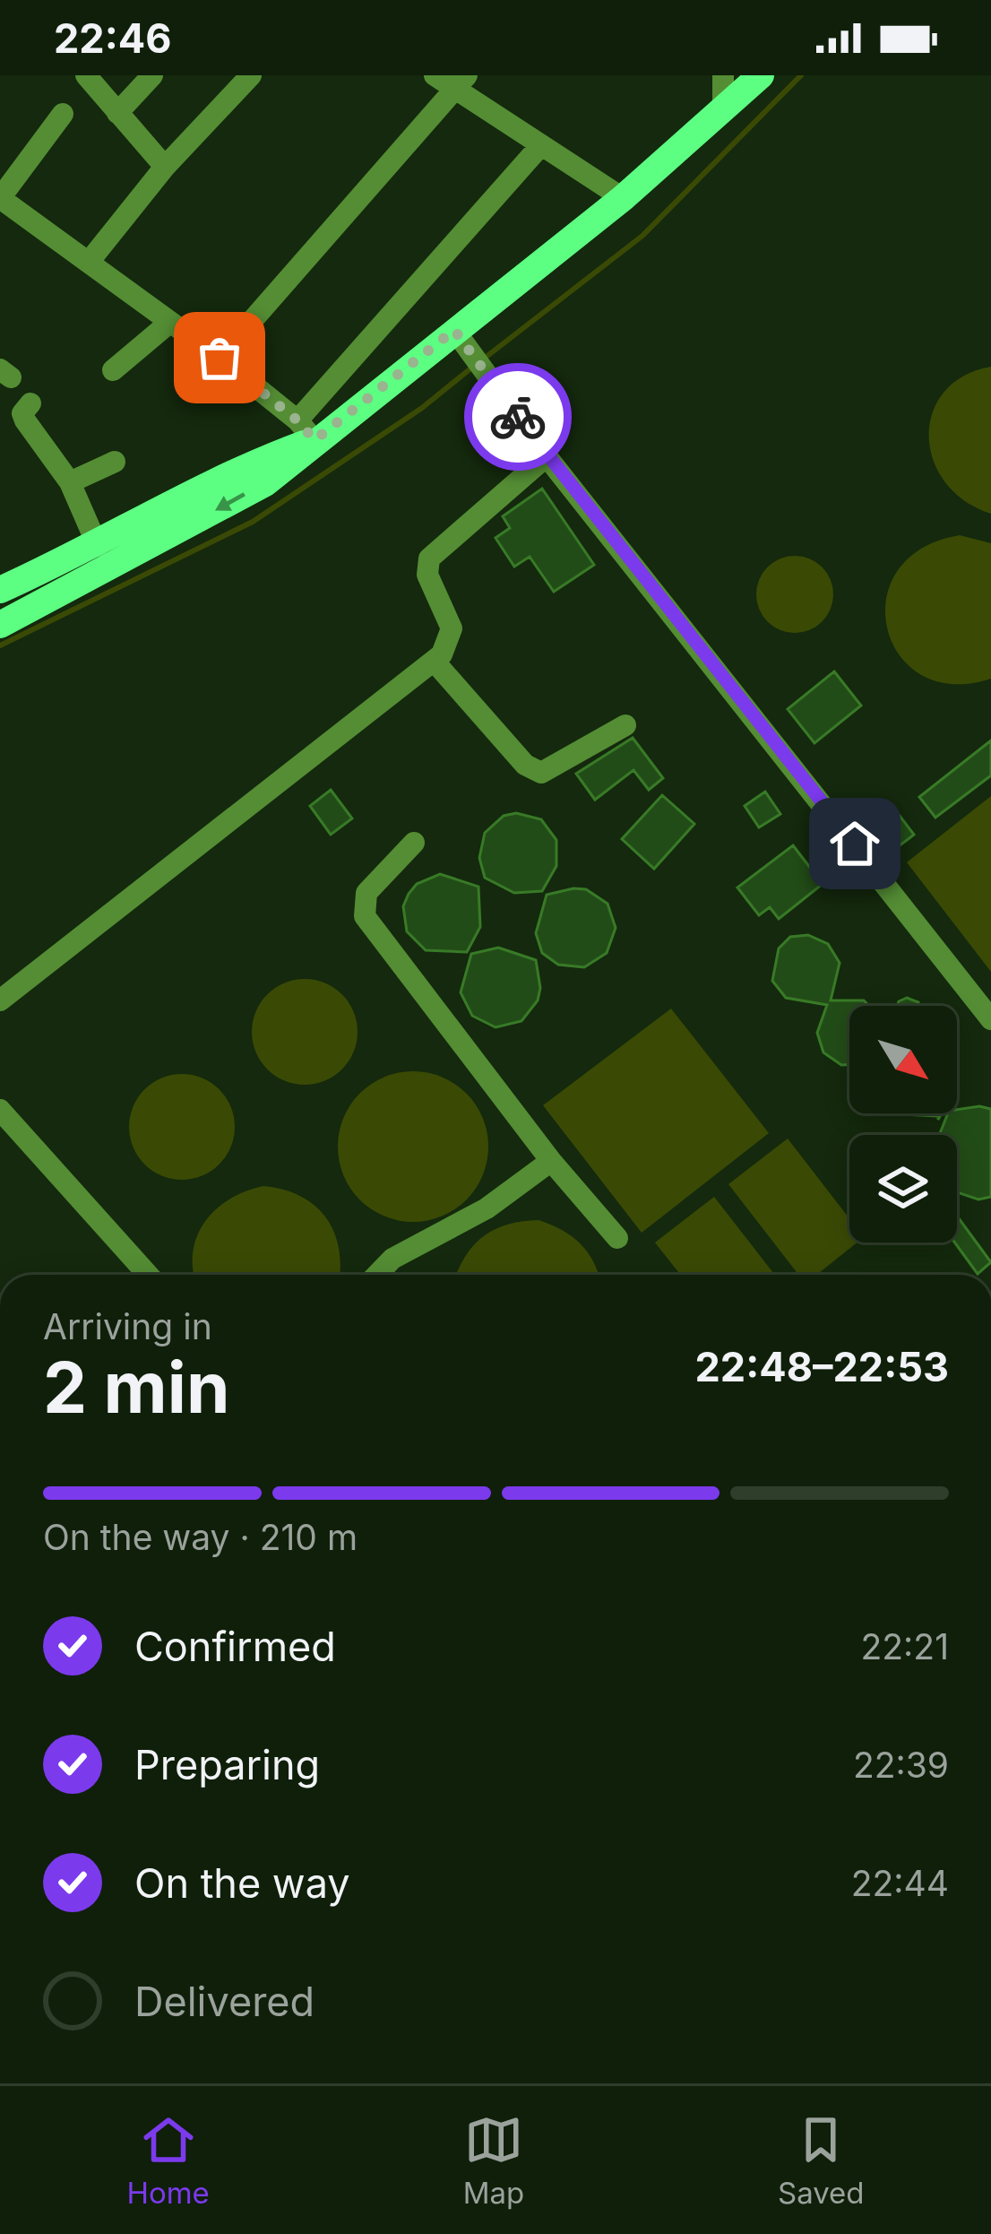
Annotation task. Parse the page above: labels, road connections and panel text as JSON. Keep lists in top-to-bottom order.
{
  "north": "bottom right",
  "page": {
    "status": "22:46",
    "heading": ["2 min", "Arriving in", "22:48–22:53"],
    "bar": "On the way · 210 m",
    "list": [
      ["Confirmed", "22:21"],
      ["Preparing", "22:39"],
      ["On the way", "22:44"],
      "Delivered"
    ],
    "tabs": ["Home", "Map", "Saved"]
  }
}
